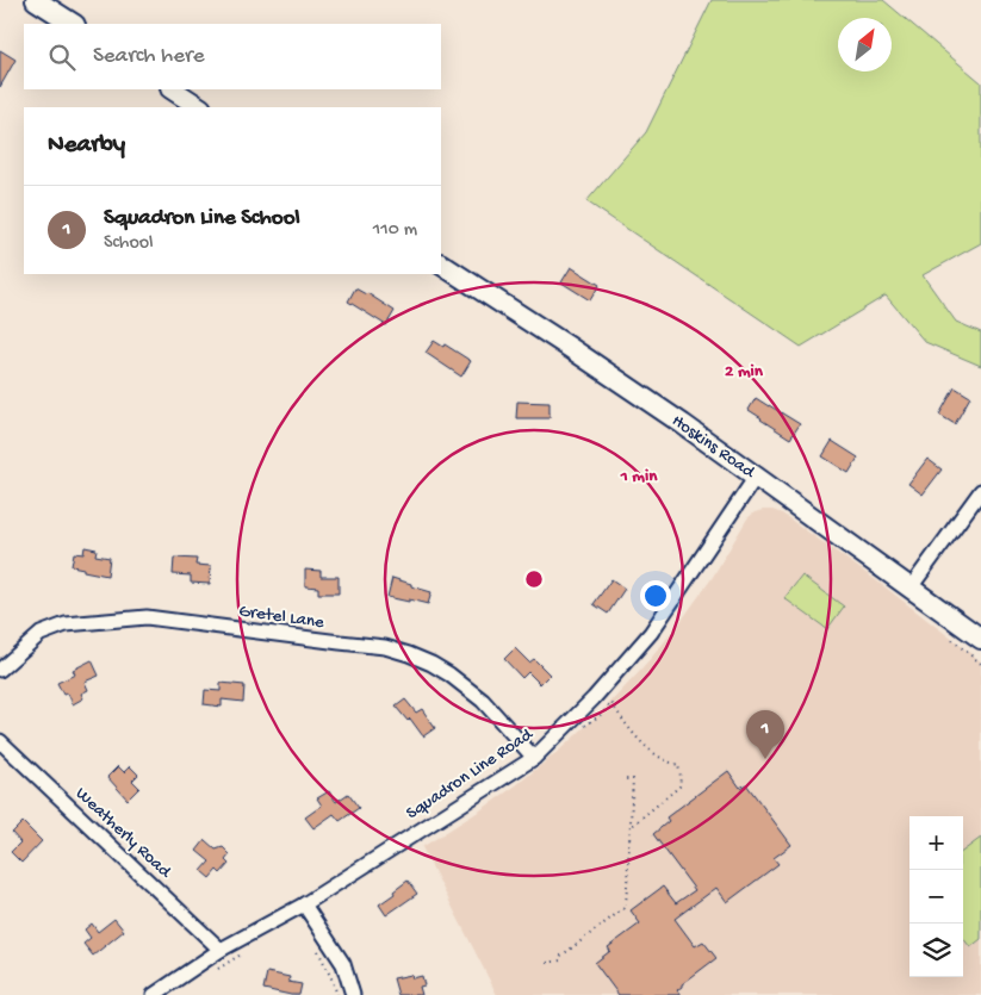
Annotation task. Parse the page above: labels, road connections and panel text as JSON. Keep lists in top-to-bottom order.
{
  "streets": {
    "street": [
      "Hoskins Road",
      "Gretel Lane",
      "Squadron Line Road",
      "Weatherly Road"
    ]
  },
  "crossings": [
    ["Hoskins Road", "Squadron Line Road"],
    ["Gretel Lane", "Squadron Line Road"],
    ["Squadron Line Road", "Weatherly Road"]
  ],
  "north": "top right",
  "page": {
    "search": "Search here",
    "heading": "Nearby",
    "list": [
      {
        "mark": "1",
        "name": "Squadron Line School",
        "note": "School",
        "value": "110 m"
      }
    ],
    "pins": "1",
    "map_buttons": ["+", "−"]
  },
  "rings": ["2 min", "1 min"]
}
